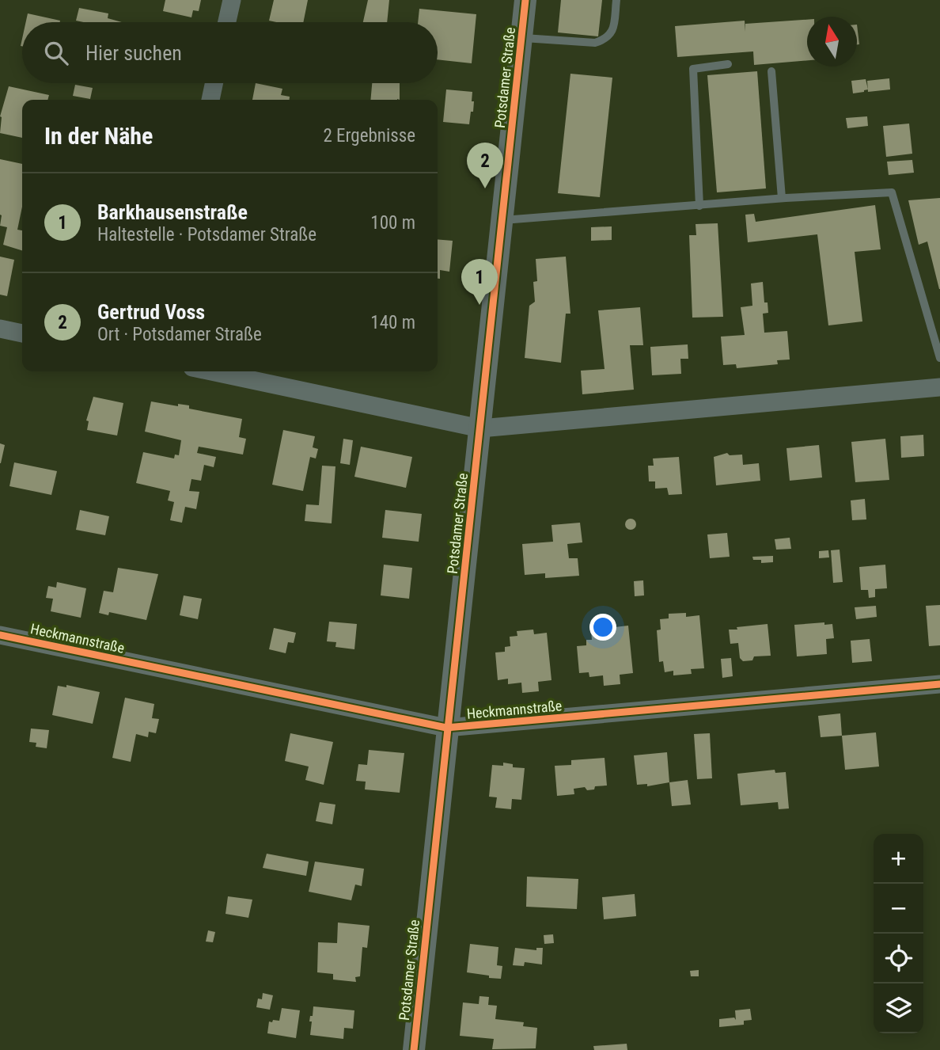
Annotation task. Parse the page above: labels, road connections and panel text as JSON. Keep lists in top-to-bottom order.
{
  "streets": {
    "street": ["Potsdamer Straße", "Heckmannstraße"]
  },
  "crossings": [
    ["Potsdamer Straße", "Heckmannstraße"]
  ],
  "north": "top",
  "page": {
    "search": "Hier suchen",
    "heading": ["In der Nähe", "2 Ergebnisse"],
    "pins": ["2", "1"],
    "list": [
      {
        "mark": "1",
        "name": "Barkhausenstraße",
        "note": "Haltestelle · Potsdamer Straße",
        "value": "100 m"
      },
      {
        "mark": "2",
        "name": "Gertrud Voss",
        "note": "Ort · Potsdamer Straße",
        "value": "140 m"
      }
    ],
    "map_buttons": ["+", "−"]
  }
}
